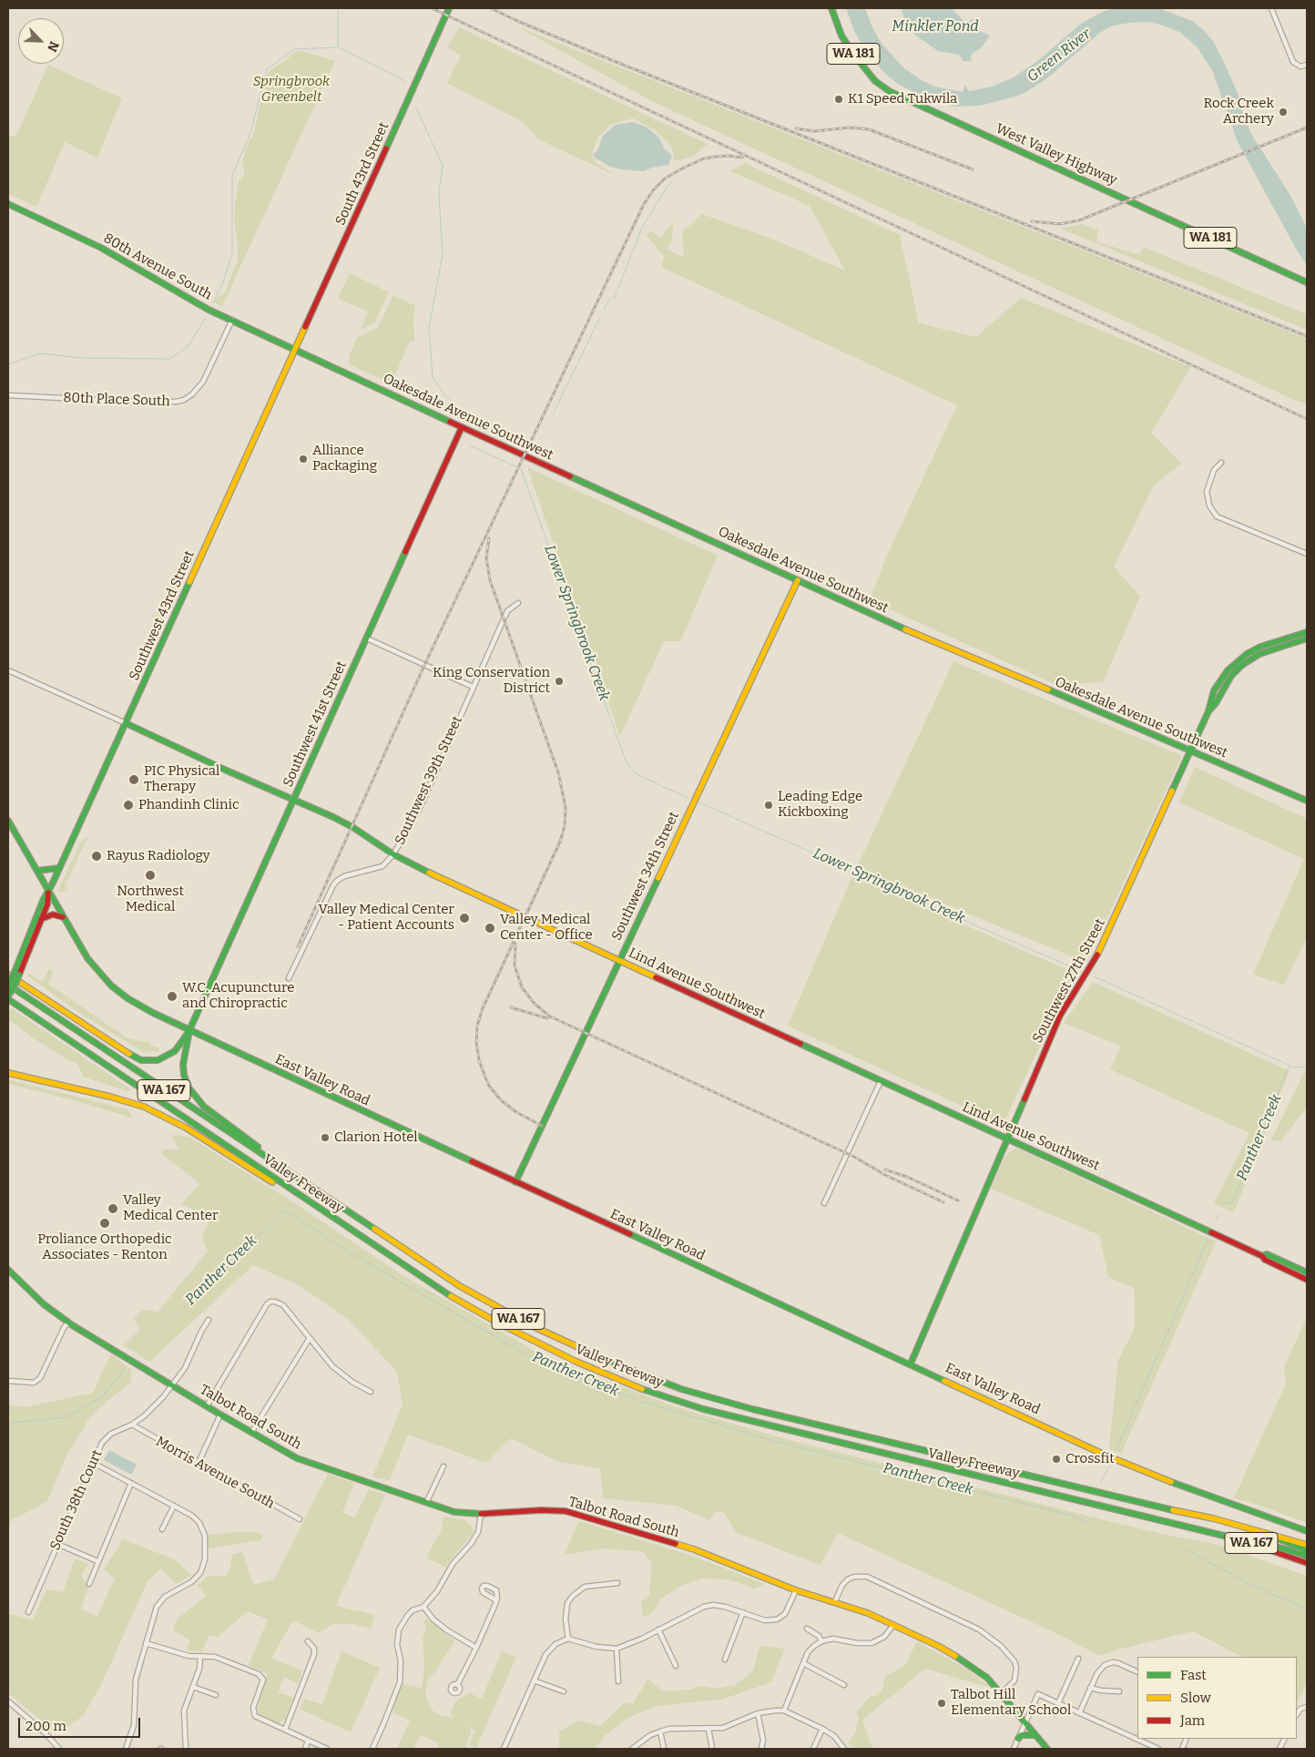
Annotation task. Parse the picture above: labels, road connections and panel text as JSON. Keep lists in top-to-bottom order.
{
  "streets": {
    "main road": [
      "WA 181",
      "West Valley Highway",
      "South 43rd Street",
      "80th Avenue South",
      "Oakesdale Avenue Southwest",
      "Southwest 43rd Street",
      "Southwest 41st Street",
      "Southwest 34th Street",
      "Southwest 27th Street",
      "Lind Avenue Southwest",
      "East Valley Road",
      "WA 167",
      "Valley Freeway",
      "Talbot Road South"
    ],
    "street": [
      "80th Place South",
      "Southwest 39th Street",
      "Morris Avenue South",
      "South 38th Court"
    ]
  },
  "crossings": [
    ["South 43rd Street", "80th Avenue South"],
    ["South 43rd Street", "Oakesdale Avenue Southwest"],
    ["South 43rd Street", "Southwest 43rd Street"],
    ["80th Avenue South", "80th Place South"],
    ["80th Avenue South", "Oakesdale Avenue Southwest"],
    ["80th Avenue South", "Southwest 43rd Street"],
    ["Oakesdale Avenue Southwest", "Southwest 43rd Street"],
    ["Oakesdale Avenue Southwest", "Southwest 41st Street"],
    ["Oakesdale Avenue Southwest", "Southwest 34th Street"],
    ["Oakesdale Avenue Southwest", "Southwest 27th Street"],
    ["Southwest 43rd Street", "Lind Avenue Southwest"],
    ["Southwest 43rd Street", "East Valley Road"],
    ["Southwest 41st Street", "Lind Avenue Southwest"],
    ["Southwest 41st Street", "East Valley Road"],
    ["Southwest 39th Street", "Lind Avenue Southwest"],
    ["Southwest 34th Street", "Lind Avenue Southwest"],
    ["Southwest 34th Street", "East Valley Road"],
    ["Southwest 27th Street", "Lind Avenue Southwest"],
    ["Southwest 27th Street", "East Valley Road"],
    ["Talbot Road South", "South 38th Court"],
    ["Morris Avenue South", "South 38th Court"]
  ],
  "water": [
    "Minkler Pond",
    "Green River",
    "Lower Springbrook Creek",
    "Panther Creek"
  ],
  "parks": ["Springbrook Greenbelt"],
  "places": [
    "K1 Speed Tukwila",
    "Rock Creek Archery",
    "Alliance Packaging",
    "King Conservation District",
    "PIC Physical Therapy",
    "Phandinh Clinic",
    "Leading Edge Kickboxing",
    "Rayus Radiology",
    "Northwest Medical",
    "Valley Medical Center - Patient Accounts",
    "Valley Medical Center - Office",
    "W.C. Acupuncture and Chiropractic",
    "Clarion Hotel",
    "Valley Medical Center",
    "Proliance Orthopedic Associates - Renton",
    "Crossfit",
    "Talbot Hill Elementary School"
  ],
  "legend": ["Fast", "Slow", "Jam"],
  "scale_bar": "200 m",
  "north": "bottom right"
}
